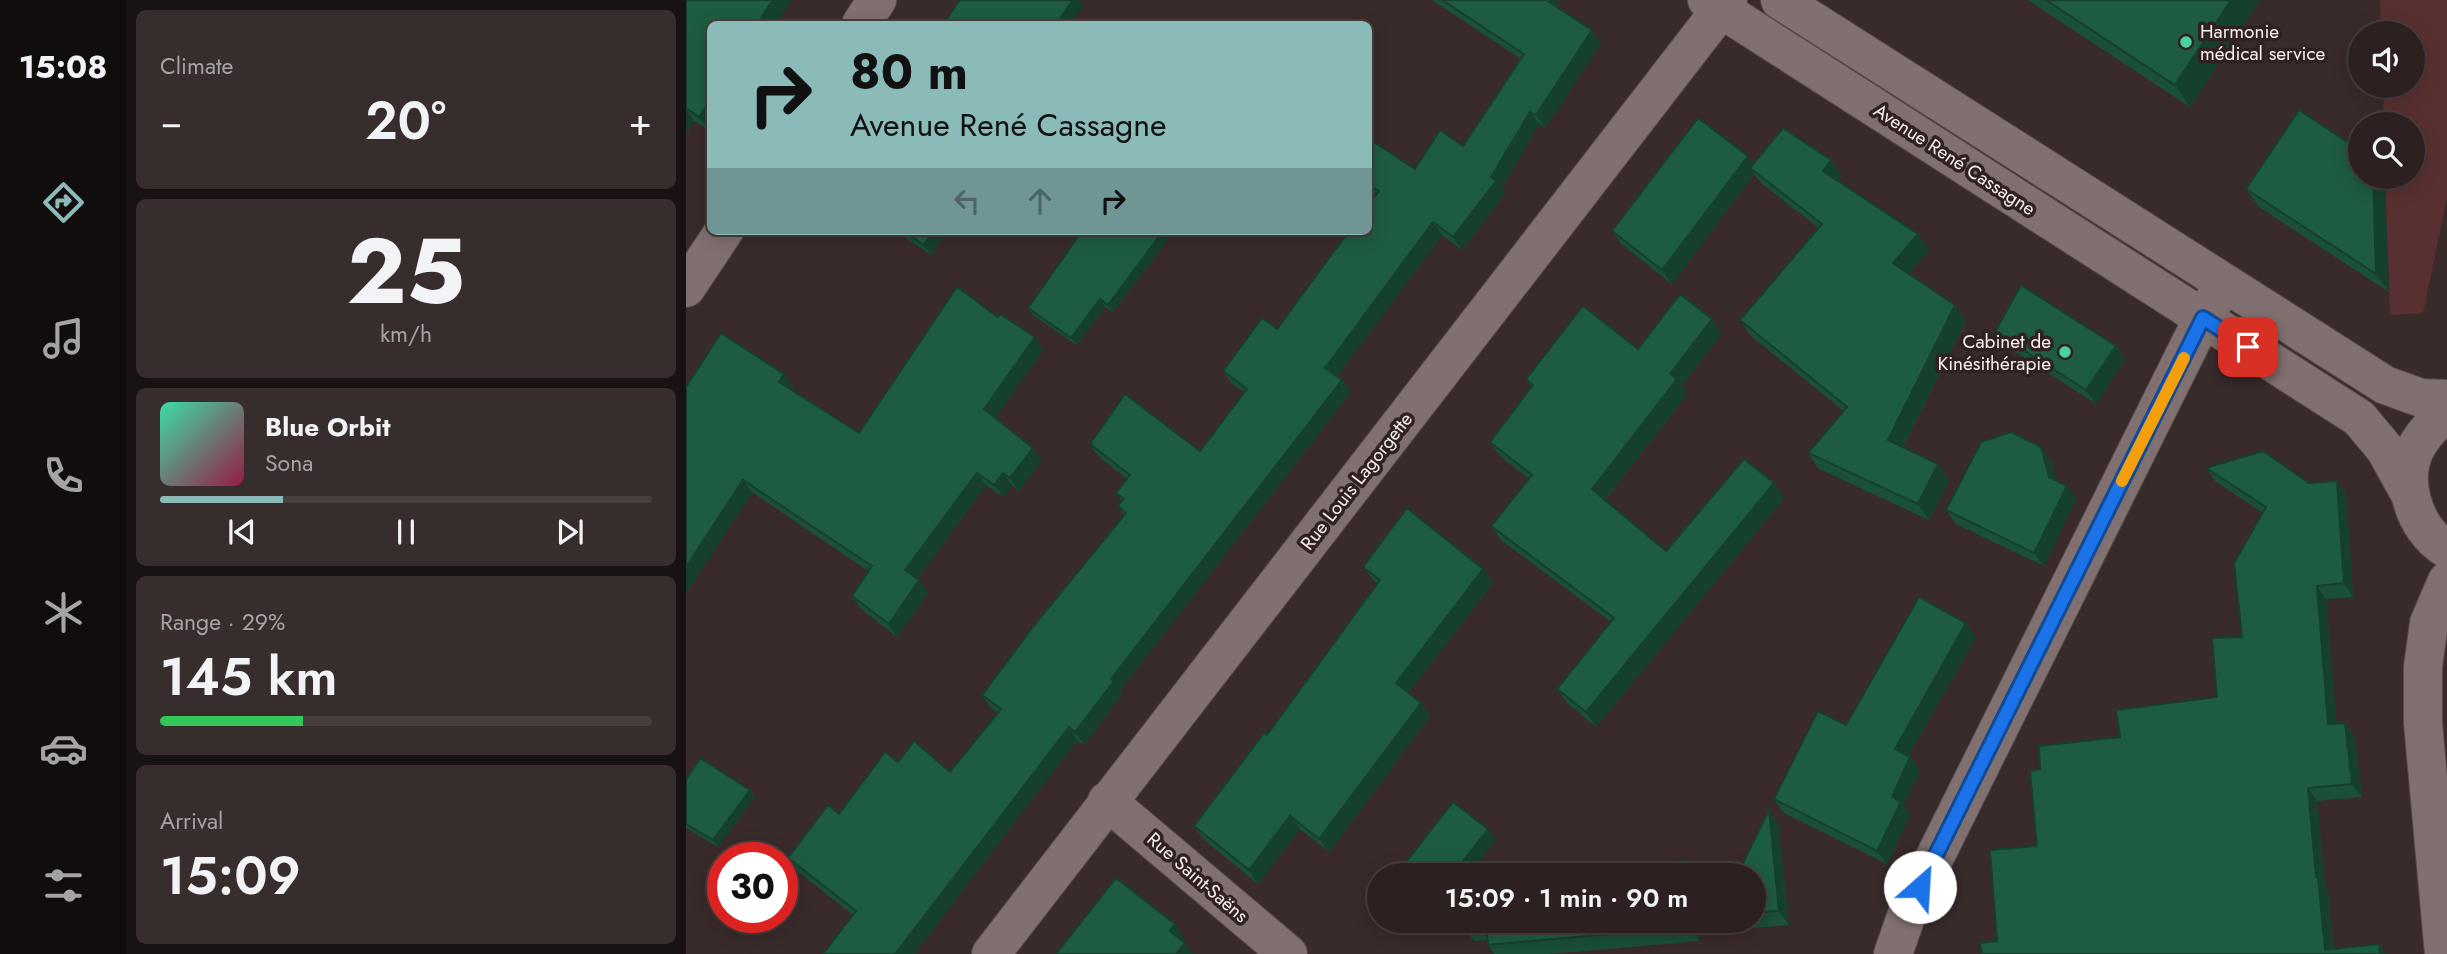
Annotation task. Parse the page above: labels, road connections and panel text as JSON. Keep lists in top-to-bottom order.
{
  "streets": {
    "street": ["Avenue René Cassagne", "Rue Louis Lagorgette", "Rue Saint-Saëns"]
  },
  "crossings": [
    ["Avenue René Cassagne", "Rue Louis Lagorgette"],
    ["Rue Louis Lagorgette", "Rue Saint-Saëns"]
  ],
  "places": ["Harmonie médical service", "Cabinet de Kinésithérapie"],
  "page": {
    "tabs": "15:08",
    "tile": [
      "Climate",
      ["25", "km/h"],
      ["Range · 29%", "145 km"],
      ["Arrival", "15:09"]
    ],
    "turn": ["80 m", "Avenue René Cassagne"],
    "heat": ["−", "20°", "+"],
    "song": ["Blue Orbit", "Sona"],
    "limit": "30",
    "trip": "15:09 · 1 min · 90 m"
  }
}
